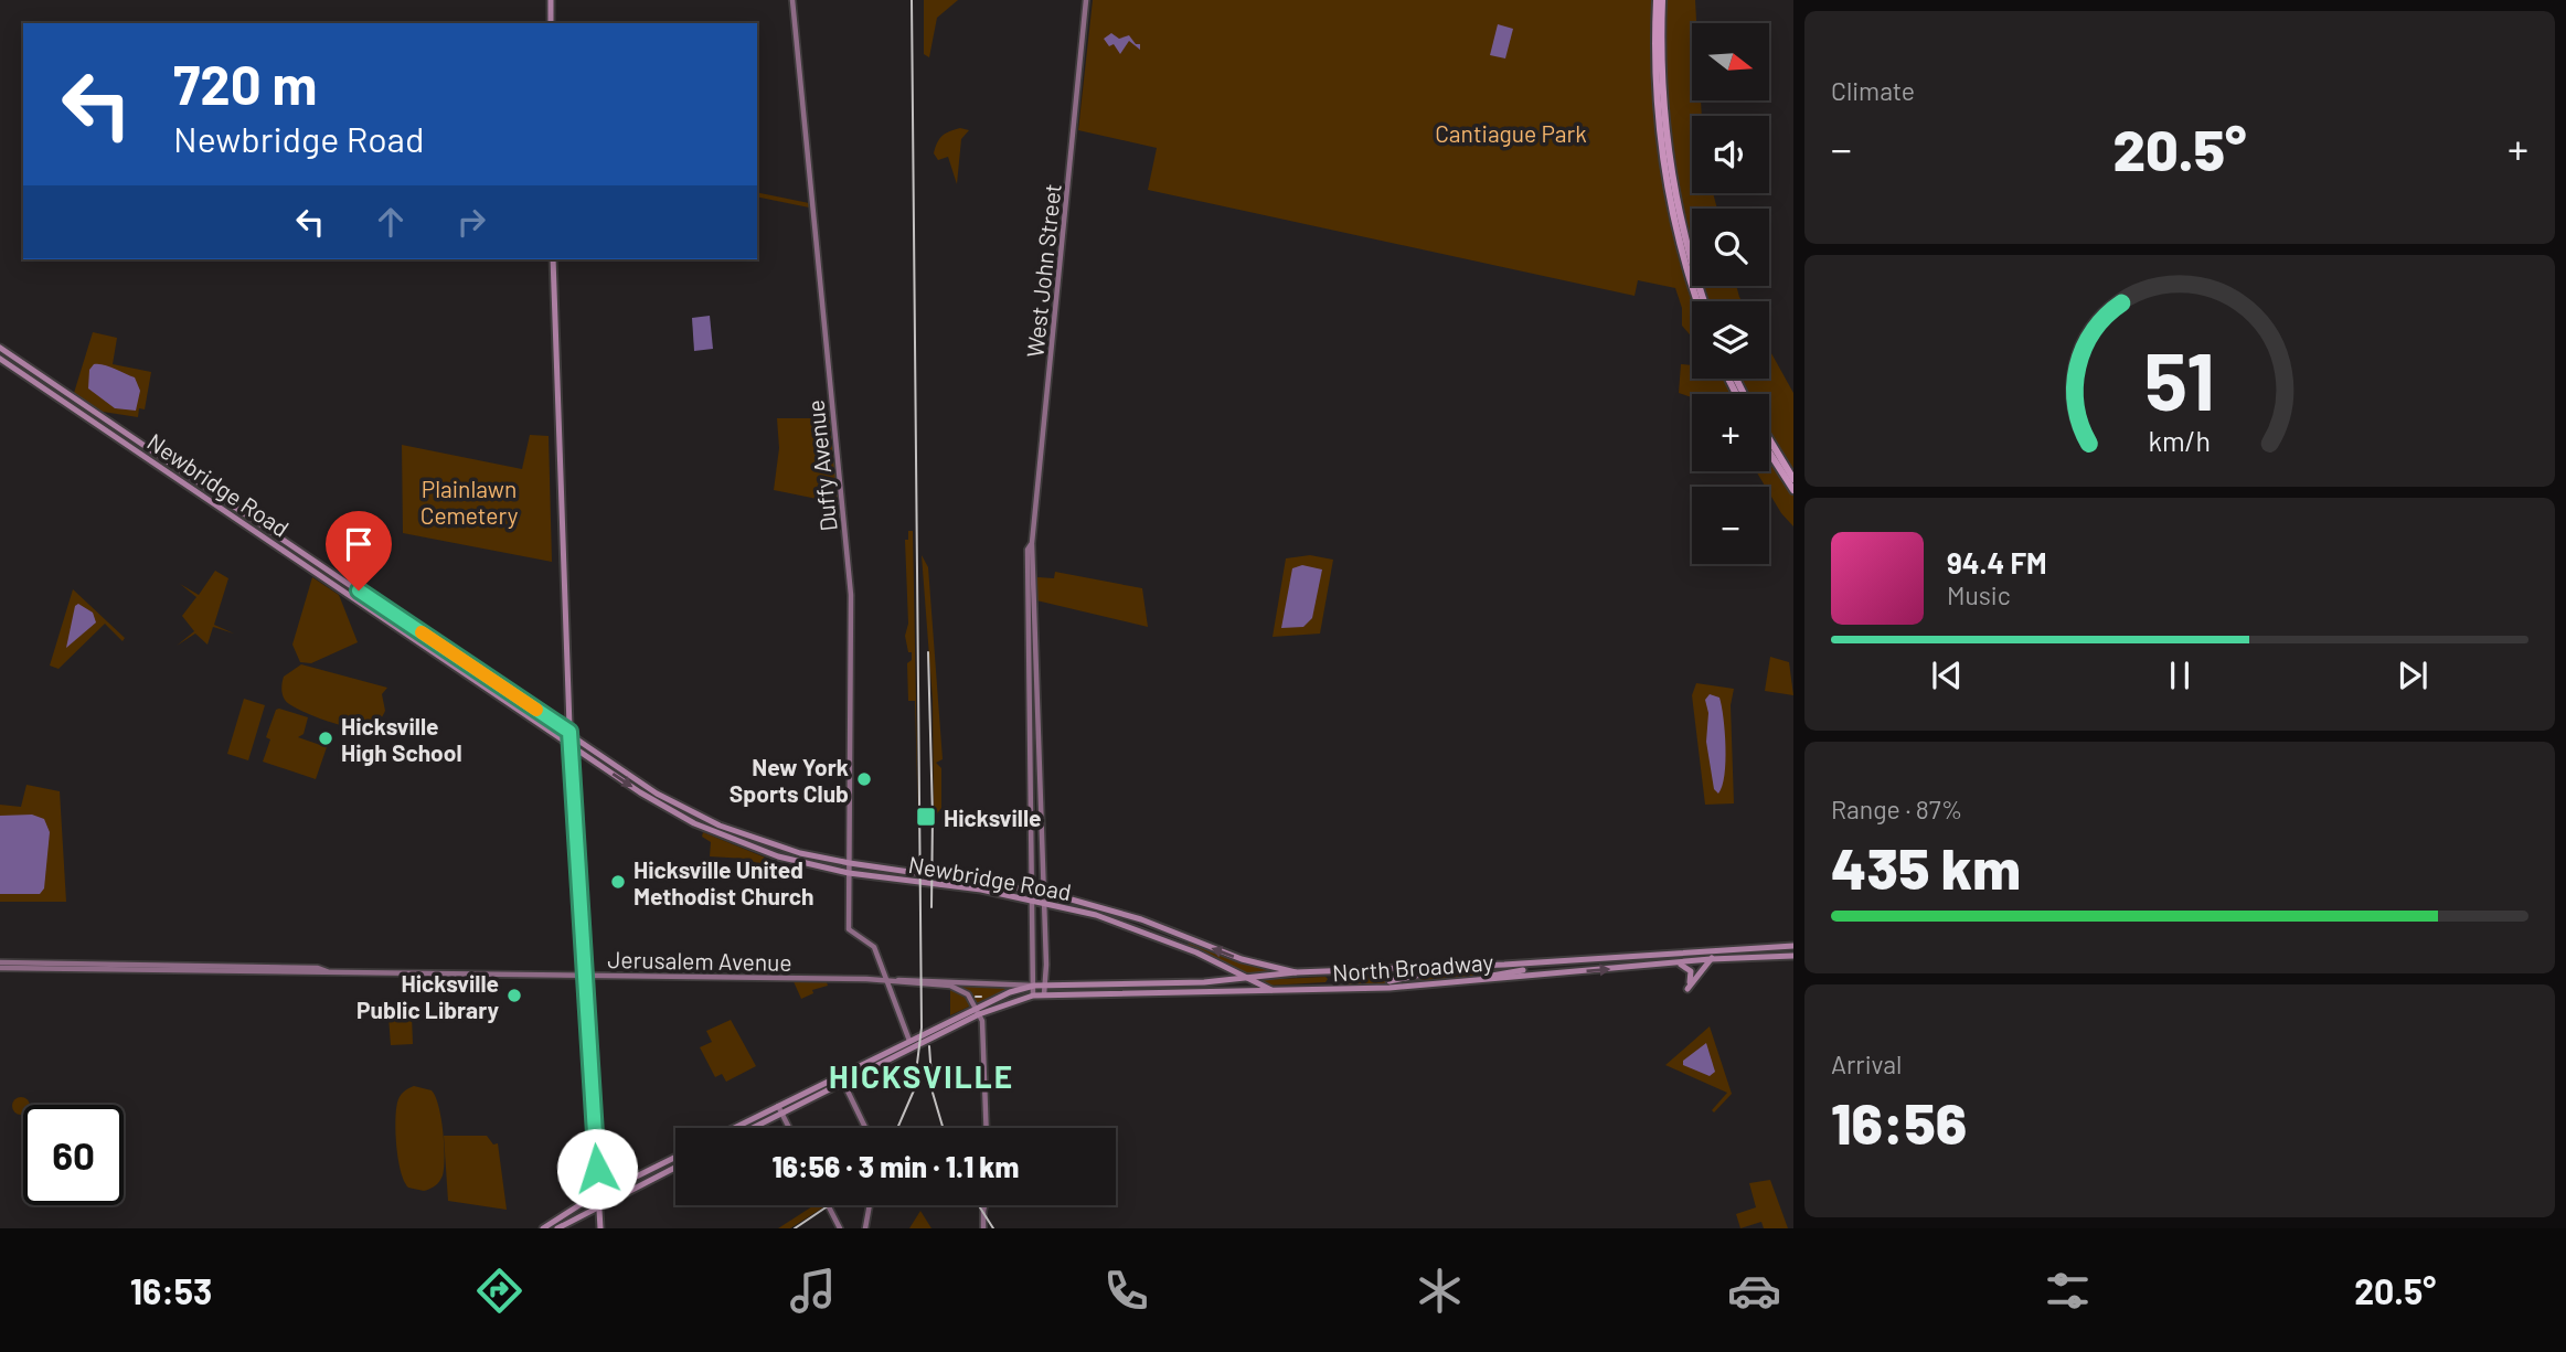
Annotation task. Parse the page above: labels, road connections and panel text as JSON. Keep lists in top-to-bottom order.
{
  "streets": {
    "main road": [
      "West John Street",
      "Duffy Avenue",
      "Newbridge Road",
      "Jerusalem Avenue",
      "North Broadway"
    ]
  },
  "crossings": [
    ["West John Street", "Newbridge Road"],
    ["West John Street", "Jerusalem Avenue"],
    ["West John Street", "North Broadway"],
    ["Duffy Avenue", "Newbridge Road"],
    ["Duffy Avenue", "Jerusalem Avenue"],
    ["Newbridge Road", "North Broadway"],
    ["Jerusalem Avenue", "North Broadway"]
  ],
  "districts": ["HICKSVILLE"],
  "parks": ["Cantiague Park", "Plainlawn Cemetery"],
  "places": {
    "other": [
      "Hicksville High School",
      "New York Sports Club",
      "Hicksville United Methodist Church",
      "Hicksville Public Library"
    ],
    "transit": ["Hicksville"]
  },
  "north": "right",
  "page": {
    "tile": [
      "Climate",
      ["Range · 87%", "435 km"],
      ["Arrival", "16:56"]
    ],
    "map_buttons": ["+", "−"],
    "turn": ["720 m", "Newbridge Road"],
    "heat": ["−", "20.5°", "+"],
    "song": ["94.4 FM", "Music"],
    "limit": "60",
    "trip": "16:56 · 3 min · 1.1 km",
    "tabs": ["16:53", "20.5°"],
    "gauge": ["51", "km/h"]
  }
}
